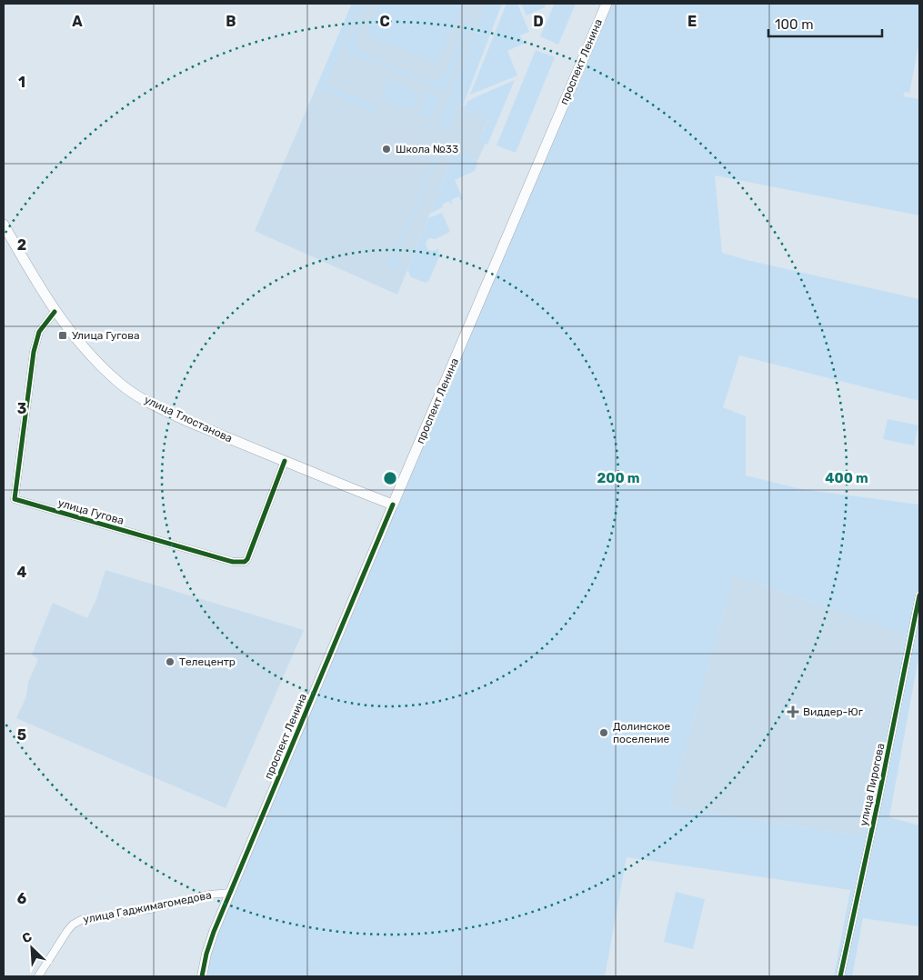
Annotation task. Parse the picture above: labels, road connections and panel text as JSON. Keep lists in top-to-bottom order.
{
  "streets": {
    "main road": ["проспект Ленина", "улица Тлостанова"],
    "street": ["улица Гугова", "улица Пирогова", "улица Гаджимагомедова"]
  },
  "crossings": [
    ["проспект Ленина", "улица Тлостанова"],
    ["проспект Ленина", "улица Гаджимагомедова"],
    ["улица Тлостанова", "улица Гугова"]
  ],
  "places": {
    "other": ["Школа №33", "Телецентр", "Долинское поселение"],
    "transit": ["Улица Гугова"],
    "health": ["Виддер-Юг"]
  },
  "scale_bar": "100 m",
  "north": "top left",
  "grid": {
    "columns": [
      "A",
      "B",
      "C",
      "D",
      "E"
    ],
    "rows": [
      "1",
      "2",
      "3",
      "4",
      "5",
      "6"
    ]
  },
  "rings": ["200 m", "400 m"]
}
